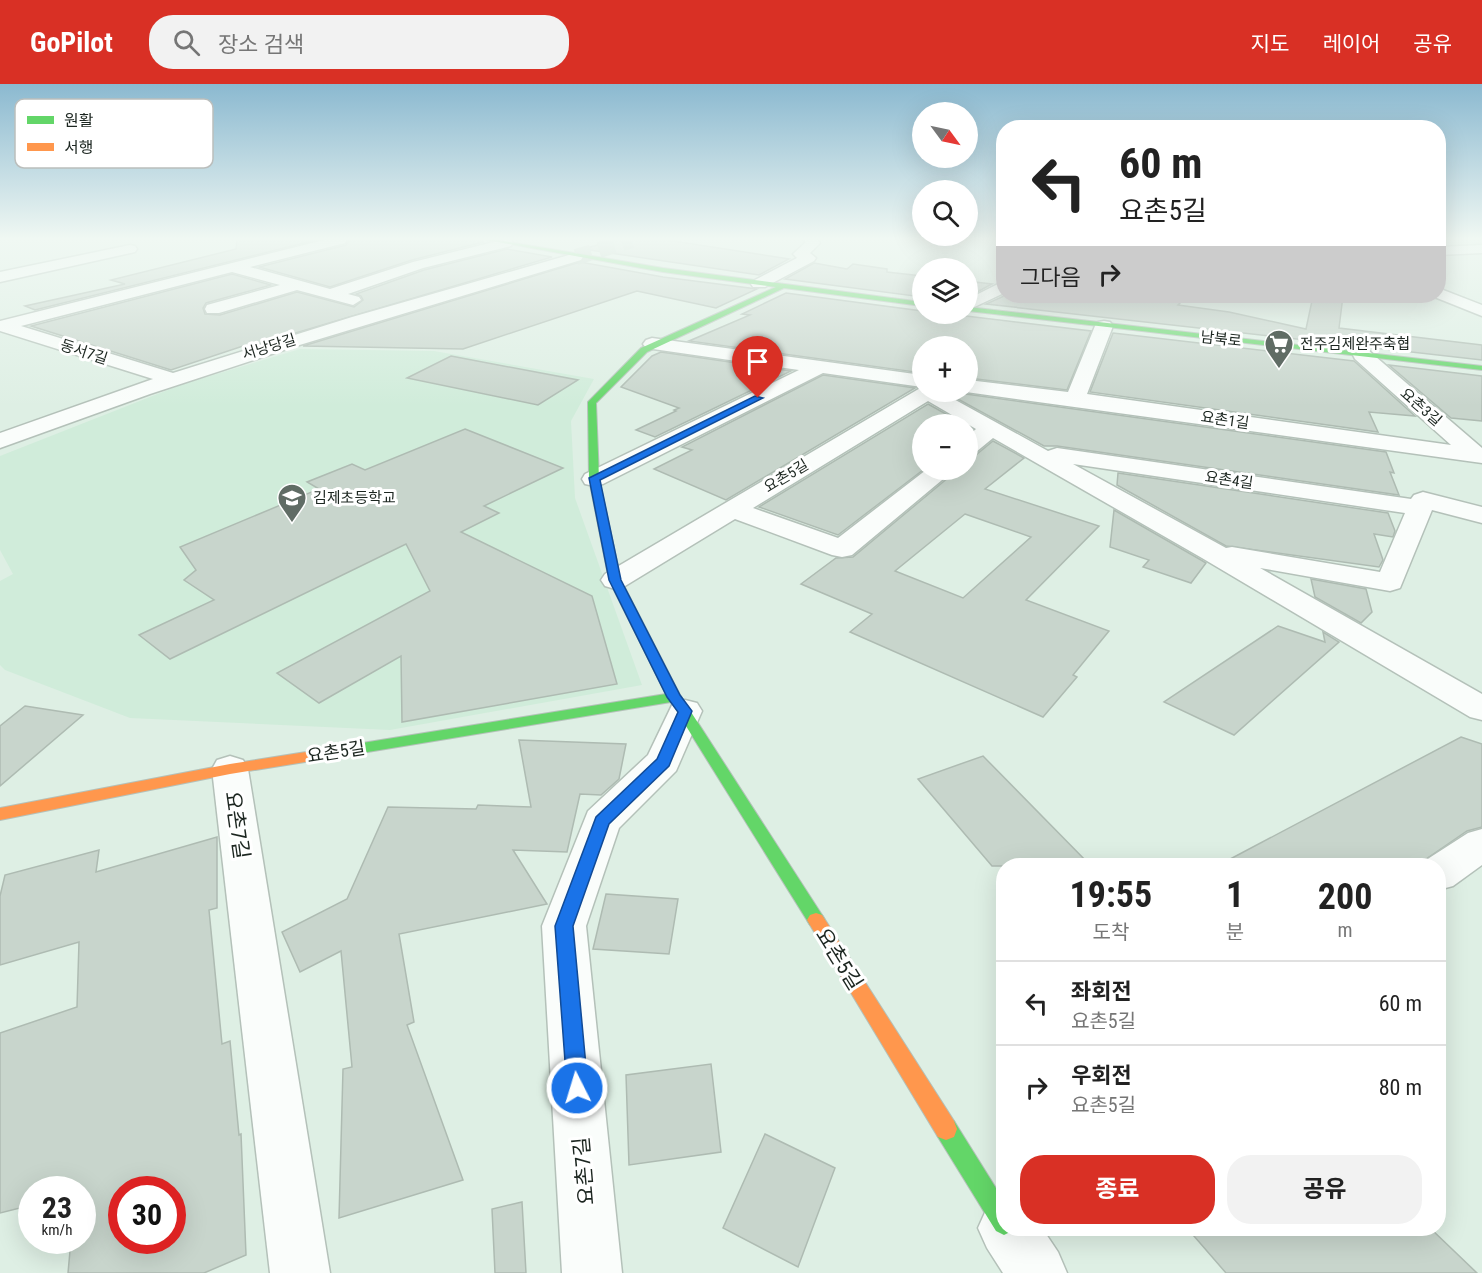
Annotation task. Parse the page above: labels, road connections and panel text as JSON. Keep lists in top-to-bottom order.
{
  "streets": {
    "street": [
      "남북로",
      "서낭당길",
      "동서7길",
      "요촌3길",
      "요촌1길",
      "요촌5길",
      "요촌4길",
      "요촌7길"
    ]
  },
  "crossings": [
    ["남북로", "요촌3길"],
    ["서낭당길", "동서7길"],
    ["요촌3길", "요촌1길"],
    ["요촌5길", "요촌7길"]
  ],
  "places": {
    "supermarket": ["전주김제완주축협"],
    "school or university": ["김제초등학교"]
  },
  "legend": ["원활", "서행"],
  "north": "bottom right",
  "page": {
    "header": "GoPilot",
    "search": "장소 검색",
    "nav": ["지도", "레이어", "공유"],
    "map_buttons": ["+", "−"],
    "turn": ["60 m", "요촌5길"],
    "then": "그다음",
    "eta": [
      "19:55",
      "도착",
      "1",
      "분",
      "200",
      "m"
    ],
    "list": [
      {
        "name": "좌회전",
        "note": "요촌5길",
        "value": "60 m"
      },
      {
        "name": "우회전",
        "note": "요촌5길",
        "value": "80 m"
      }
    ],
    "buttons": ["종료", "공유"],
    "speed": "23 km/h",
    "limit": "30"
  }
}
